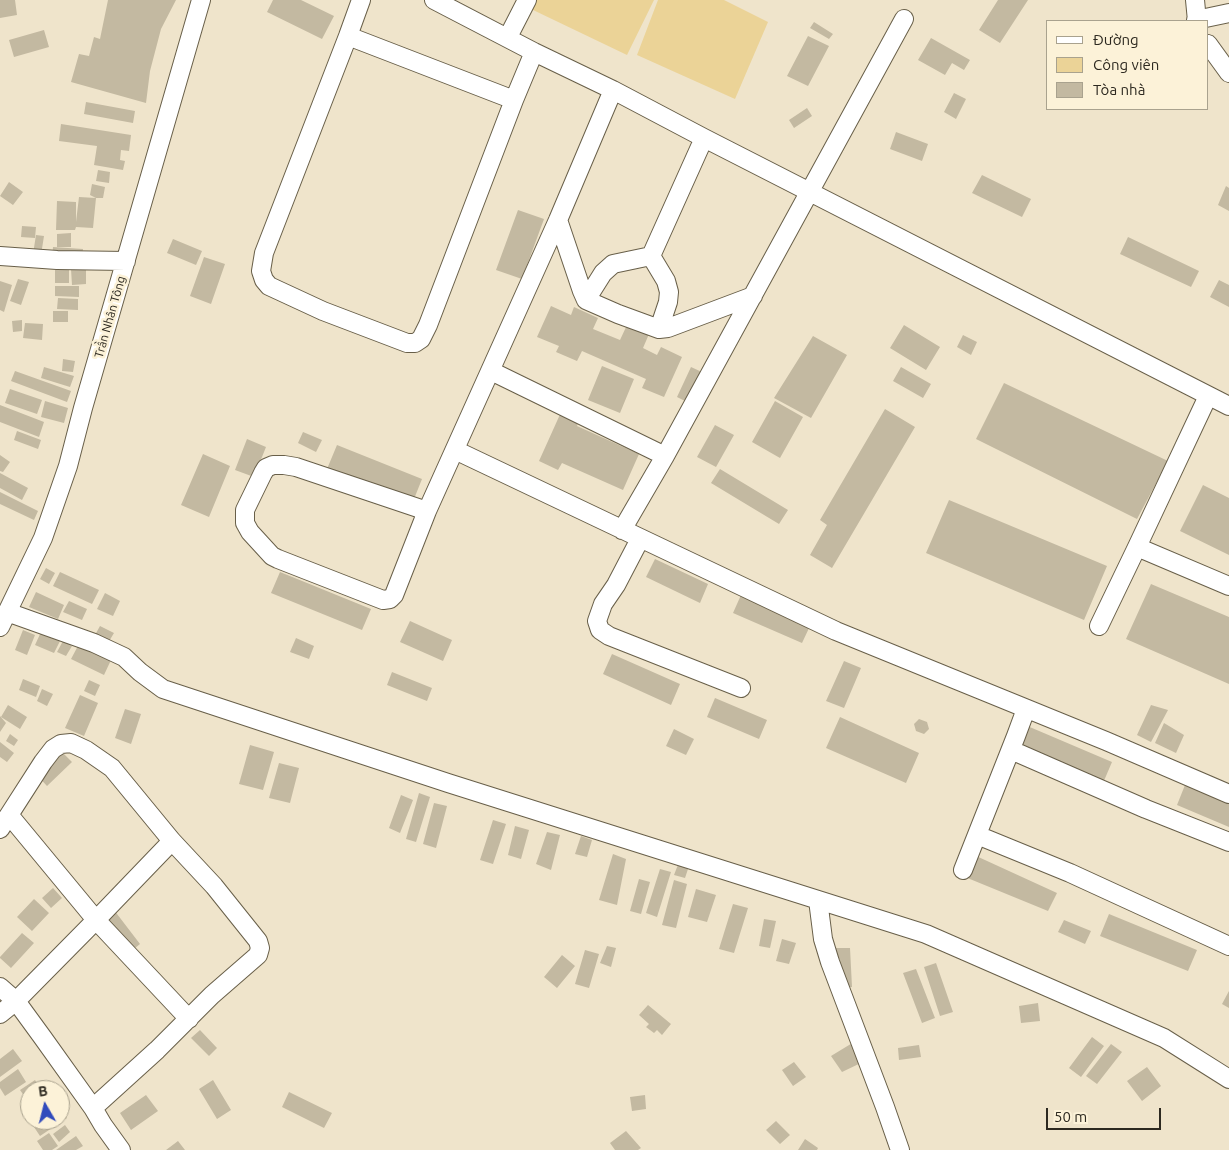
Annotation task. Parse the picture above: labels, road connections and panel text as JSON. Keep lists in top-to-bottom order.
{
  "streets": {
    "street": ["Trần Nhân Tông"]
  },
  "legend": ["Đường", "Công viên", "Tòa nhà"],
  "scale_bar": "50 m",
  "north": "top"
}
